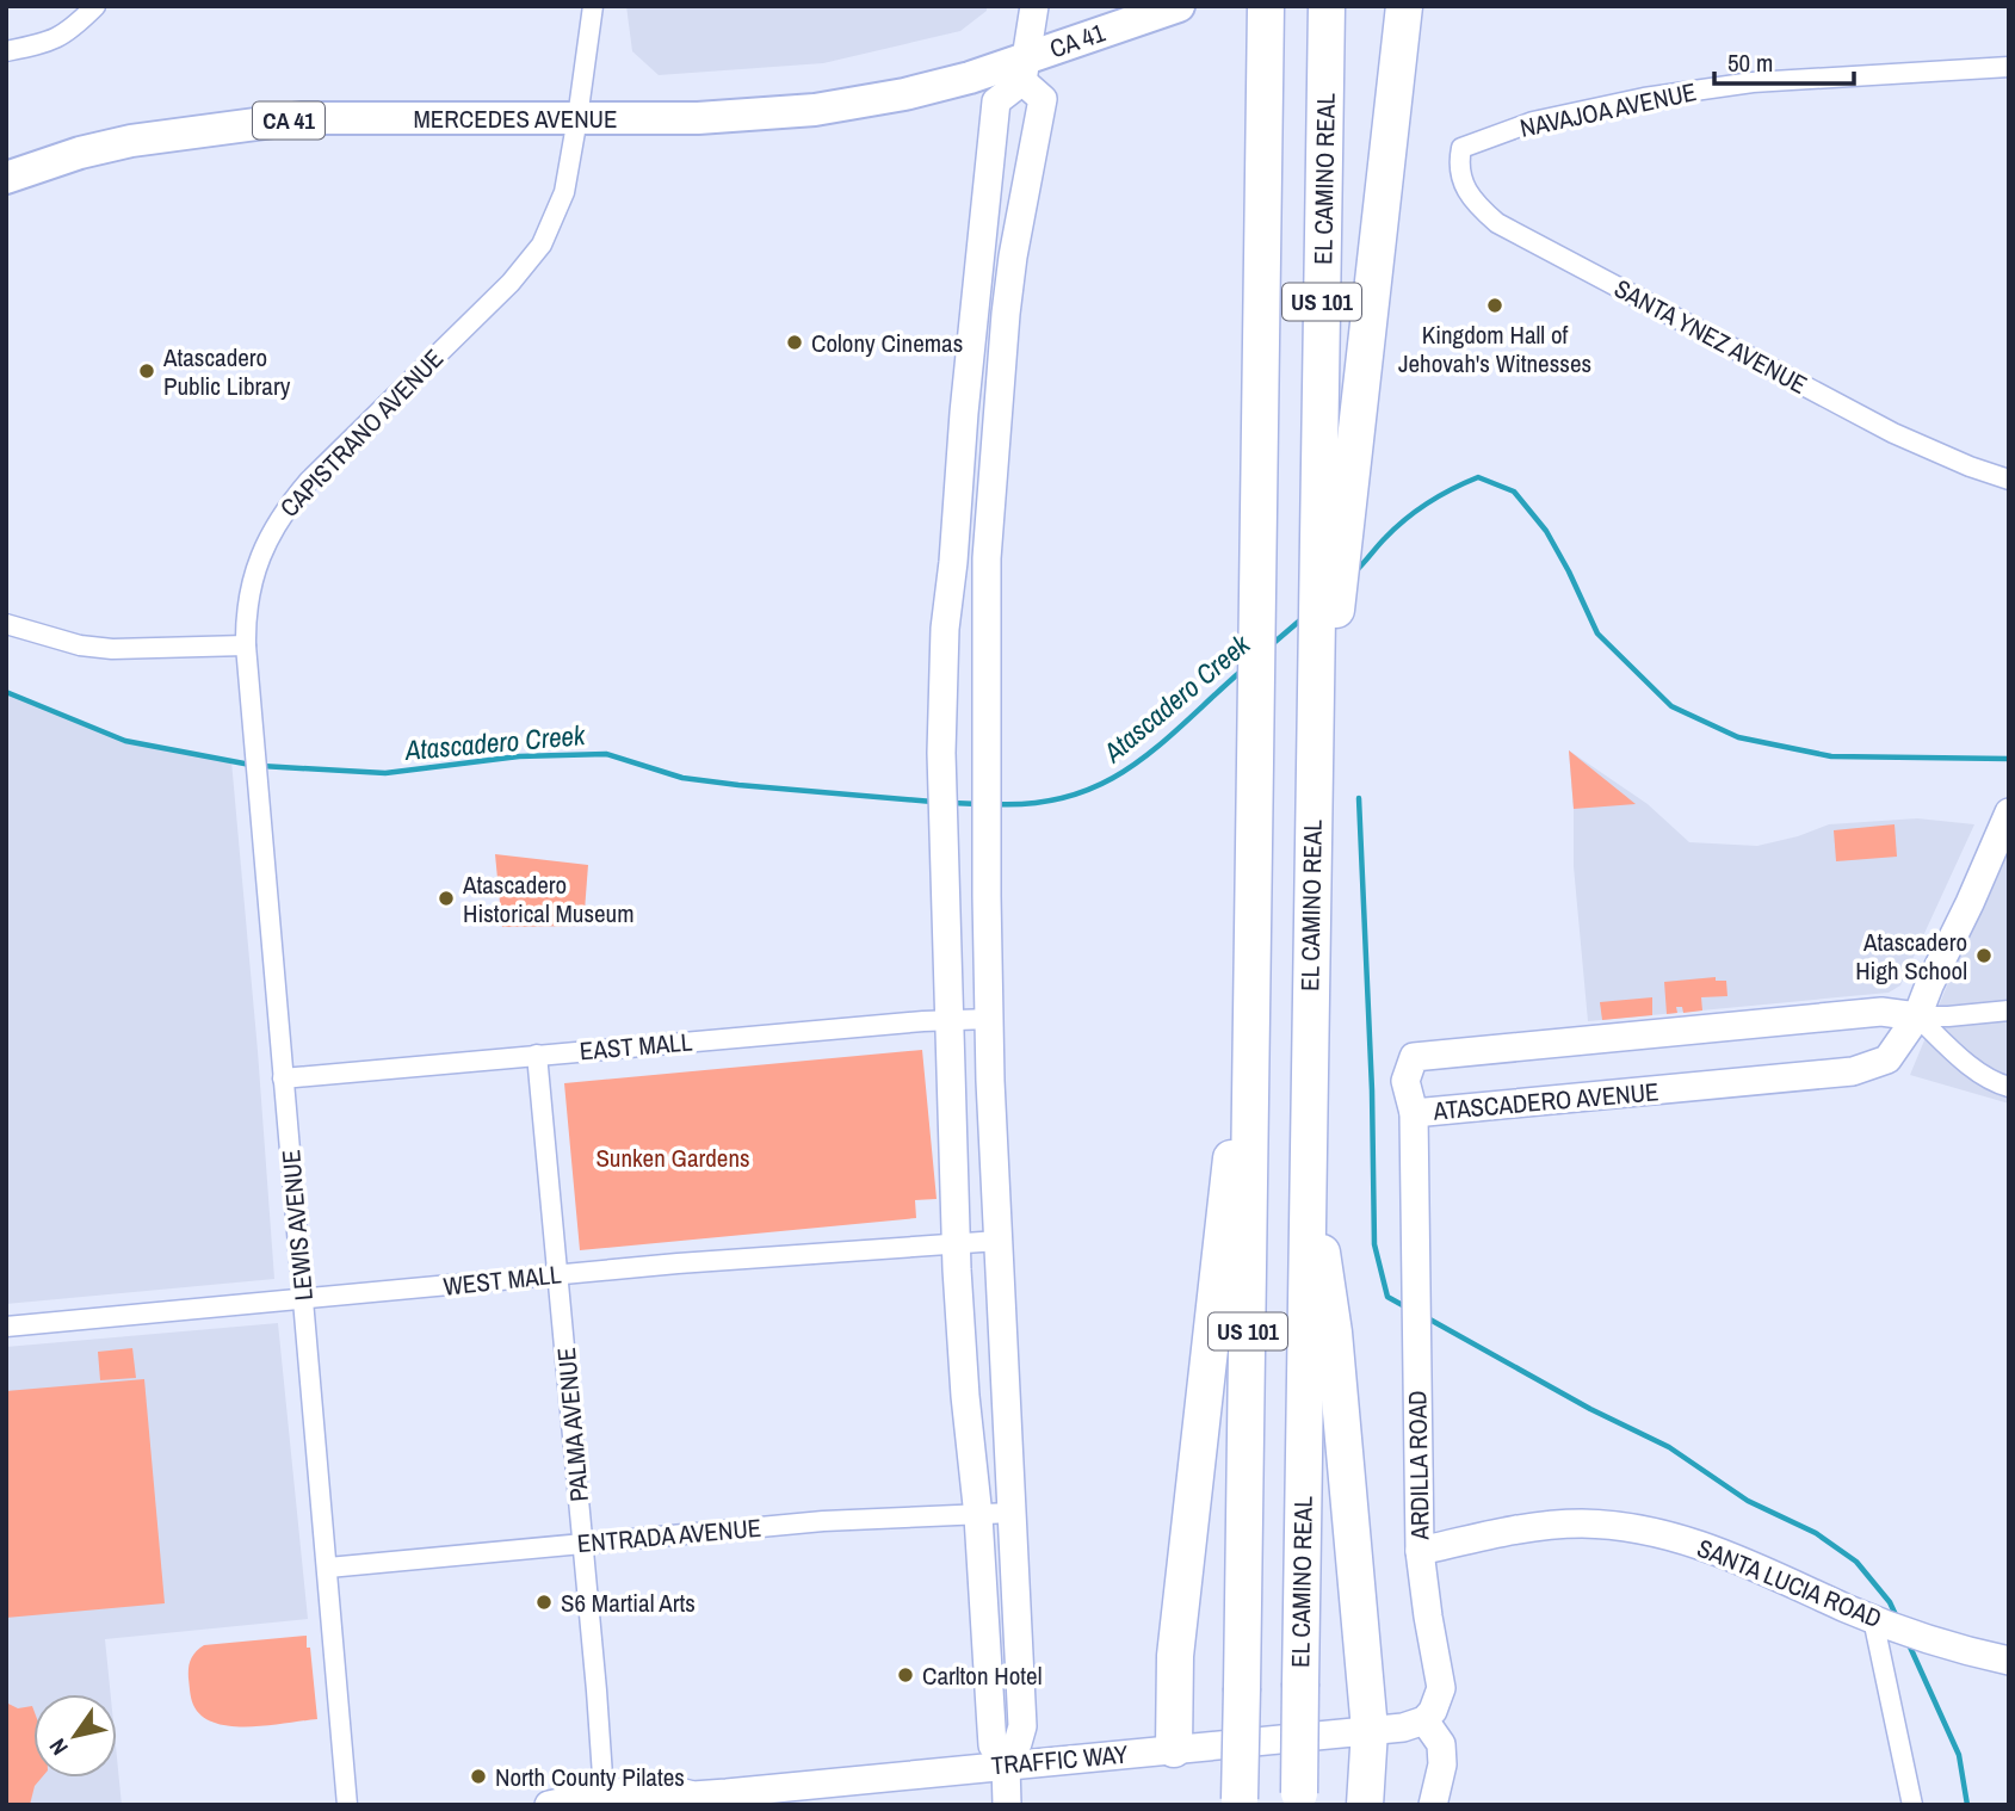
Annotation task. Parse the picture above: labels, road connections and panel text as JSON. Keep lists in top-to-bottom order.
{
  "streets": {
    "highway": ["EL CAMINO REAL", "US 101"],
    "main road": ["CA 41", "MERCEDES AVENUE"],
    "street": [
      "NAVAJOA AVENUE",
      "SANTA YNEZ AVENUE",
      "CAPISTRANO AVENUE",
      "EAST MALL",
      "ATASCADERO AVENUE",
      "LEWIS AVENUE",
      "WEST MALL",
      "PALMA AVENUE",
      "ARDILLA ROAD",
      "ENTRADA AVENUE",
      "SANTA LUCIA ROAD",
      "TRAFFIC WAY"
    ]
  },
  "crossings": [
    ["CA 41", "MERCEDES AVENUE"],
    ["NAVAJOA AVENUE", "SANTA YNEZ AVENUE"],
    ["MERCEDES AVENUE", "CAPISTRANO AVENUE"],
    ["CAPISTRANO AVENUE", "LEWIS AVENUE"],
    ["EAST MALL", "LEWIS AVENUE"],
    ["EAST MALL", "PALMA AVENUE"],
    ["ATASCADERO AVENUE", "ARDILLA ROAD"],
    ["LEWIS AVENUE", "WEST MALL"],
    ["LEWIS AVENUE", "ENTRADA AVENUE"],
    ["WEST MALL", "PALMA AVENUE"],
    ["PALMA AVENUE", "ENTRADA AVENUE"],
    ["PALMA AVENUE", "TRAFFIC WAY"],
    ["ARDILLA ROAD", "SANTA LUCIA ROAD"],
    ["ARDILLA ROAD", "TRAFFIC WAY"]
  ],
  "water": ["Atascadero Creek"],
  "parks": ["Sunken Gardens"],
  "places": [
    "Kingdom Hall of Jehovah's Witnesses",
    "Colony Cinemas",
    "Atascadero Public Library",
    "Atascadero Historical Museum",
    "Atascadero High School",
    "S6 Martial Arts",
    "Carlton Hotel",
    "North County Pilates"
  ],
  "scale_bar": "50 m",
  "north": "bottom left"
}
